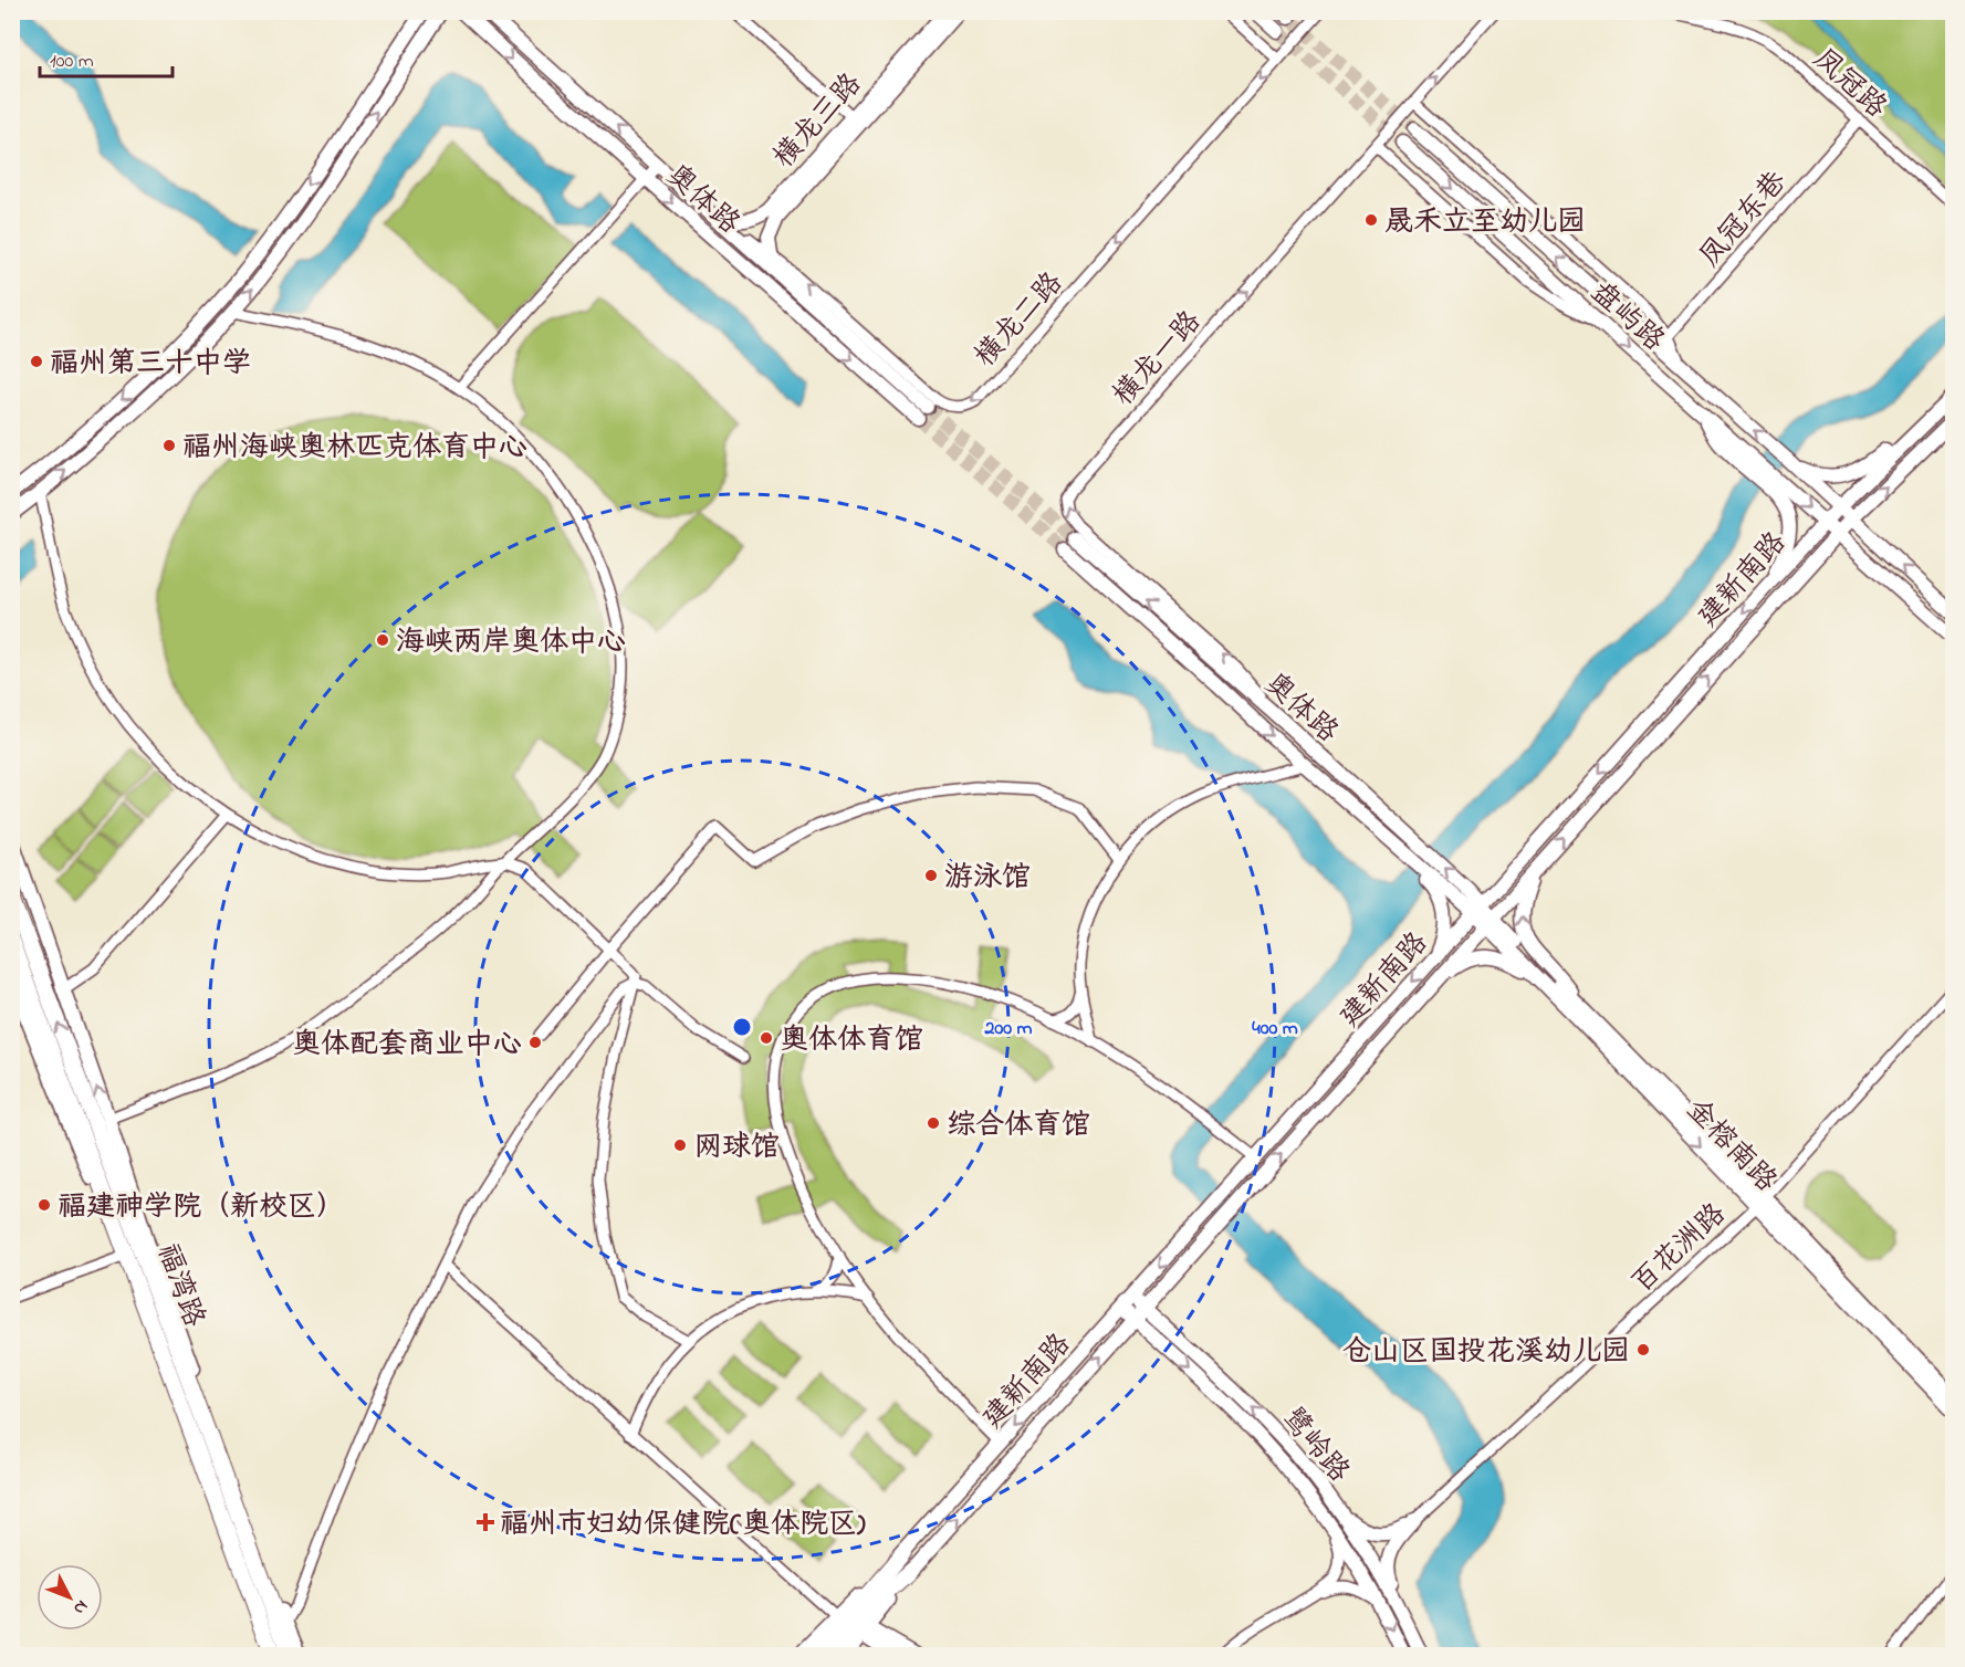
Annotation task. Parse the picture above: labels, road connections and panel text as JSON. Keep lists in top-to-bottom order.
{
  "streets": {
    "highway": ["福湾路"],
    "main road": [
      "横龙三路",
      "奥体路",
      "盘屿路",
      "建新南路",
      "金榕南路",
      "鹭岭路"
    ],
    "street": [
      "凤冠路",
      "凤冠东巷",
      "横龙二路",
      "横龙一路",
      "百花洲路"
    ]
  },
  "crossings": [
    ["凤冠路", "凤冠东巷"],
    ["横龙三路", "奥体路"],
    ["横龙三路", "横龙二路"],
    ["奥体路", "横龙二路"],
    ["奥体路", "横龙一路"],
    ["奥体路", "建新南路"],
    ["奥体路", "金榕南路"],
    ["凤冠东巷", "盘屿路"],
    ["盘屿路", "建新南路"],
    ["建新南路", "金榕南路"],
    ["建新南路", "鹭岭路"],
    ["金榕南路", "百花洲路"]
  ],
  "places": {
    "other": [
      "晟禾立至幼儿园",
      "福州第三十中学",
      "福州海峡奥林匹克体育中心",
      "海峡两岸奥体中心",
      "游泳馆",
      "奥体体育馆",
      "奥体配套商业中心",
      "综合体育馆",
      "网球馆",
      "福建神学院（新校区）",
      "仓山区国投花溪幼儿园"
    ],
    "health": ["福州市妇幼保健院(奥体院区)"]
  },
  "scale_bar": "100 m",
  "north": "bottom right",
  "rings": ["200 m", "400 m"]
}
